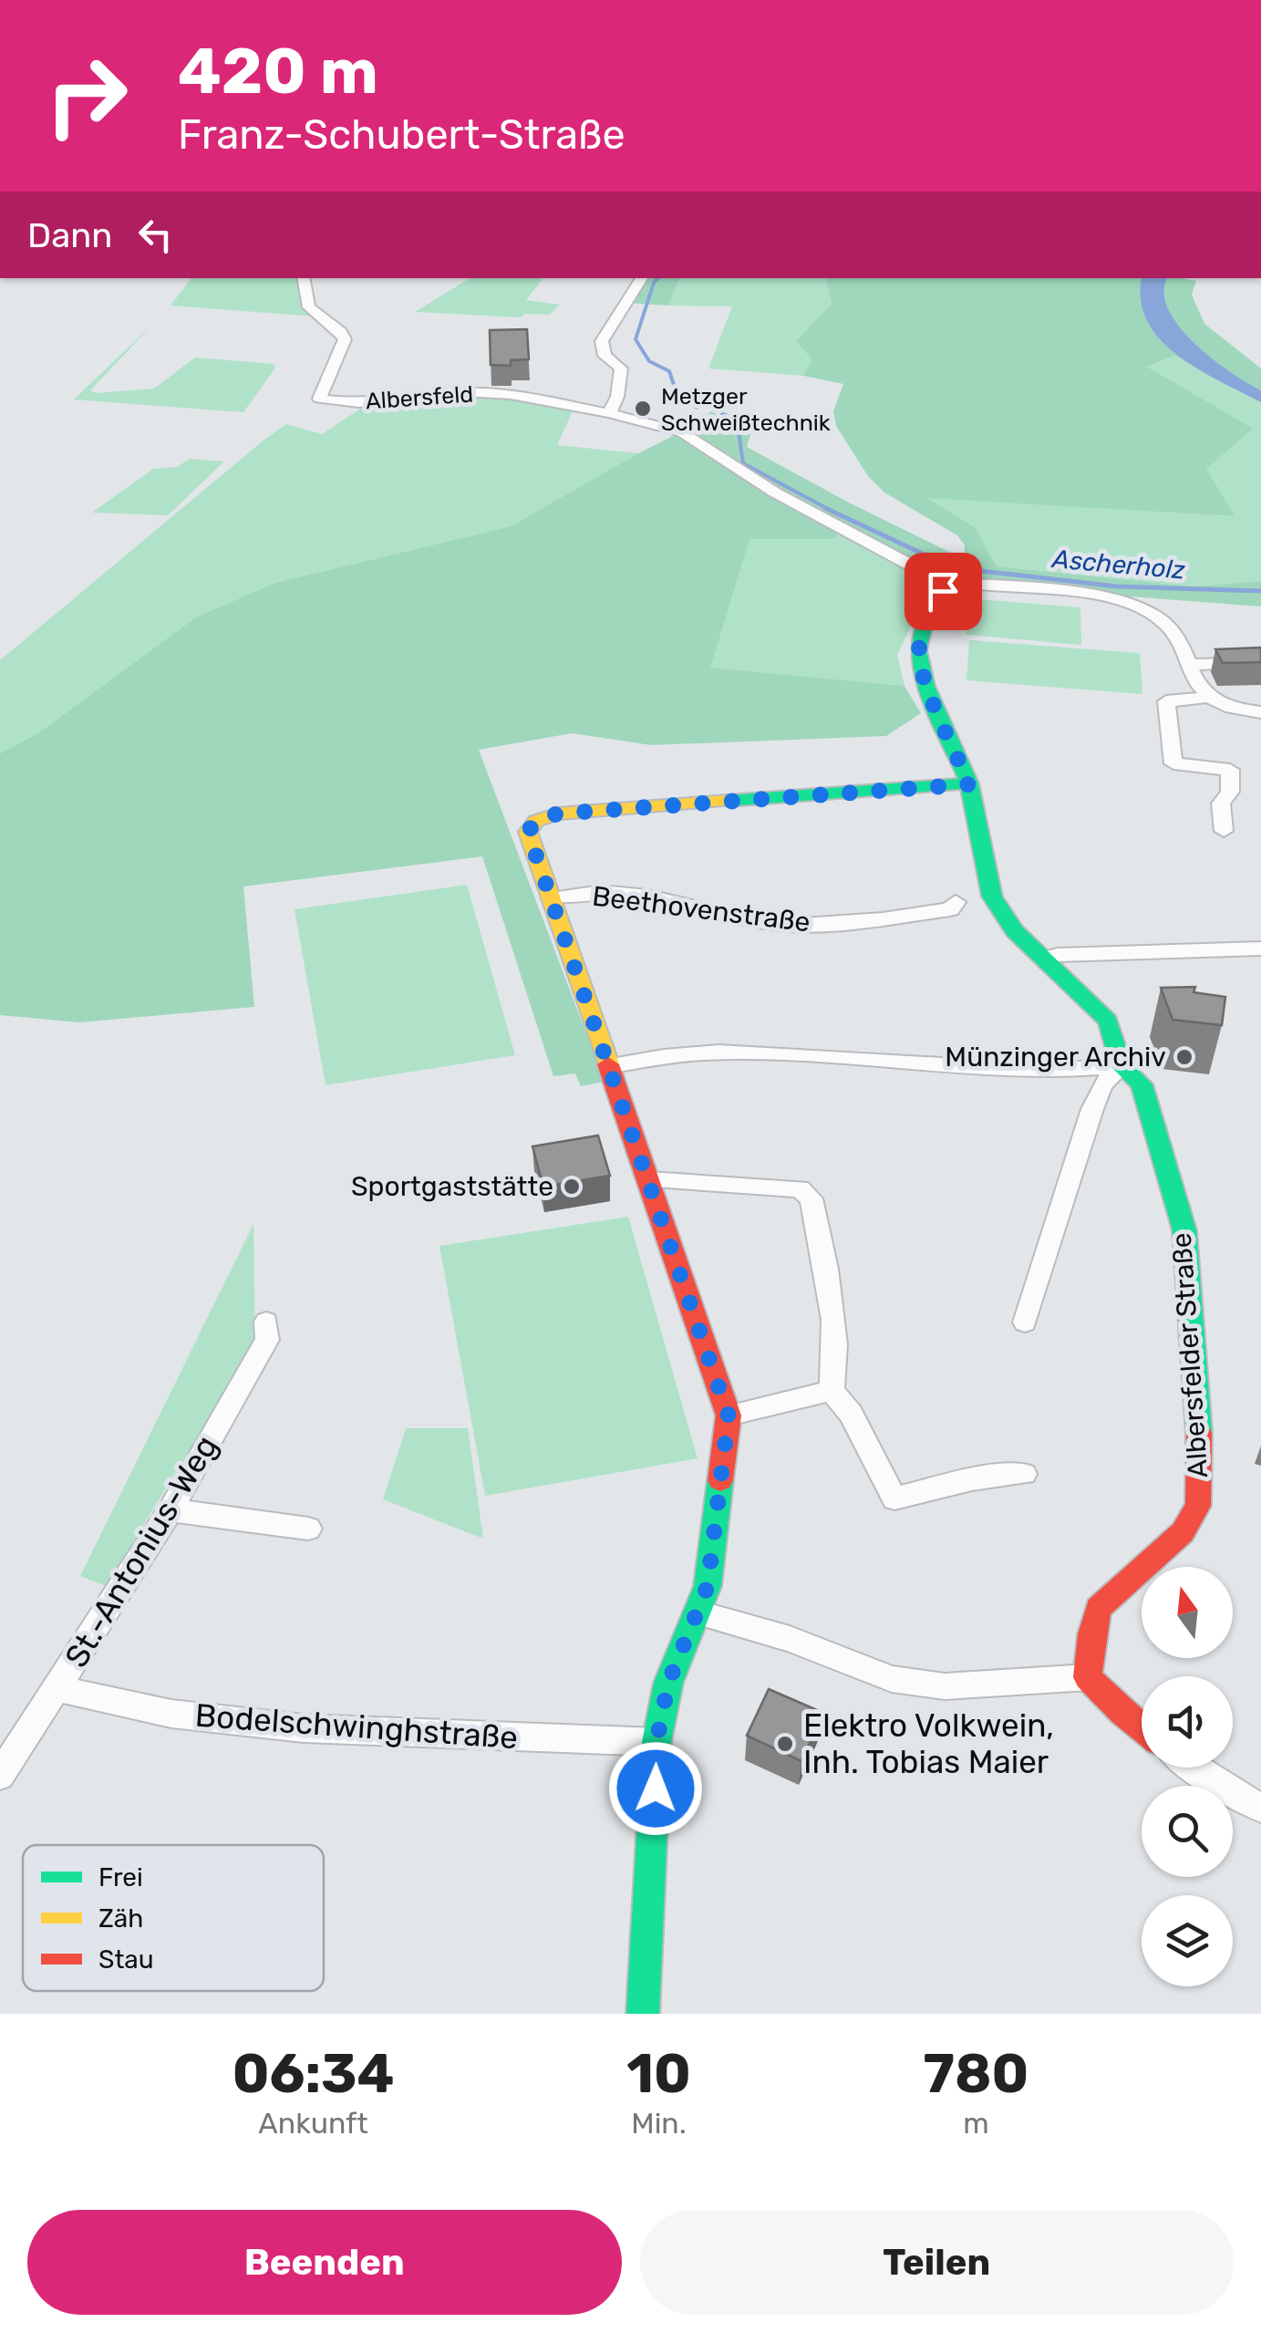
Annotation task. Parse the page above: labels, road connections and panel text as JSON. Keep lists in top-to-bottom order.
{
  "streets": {
    "main road": ["Albersfelder Straße"],
    "street": [
      "Albersfeld",
      "Beethovenstraße",
      "St.-Antonius-Weg",
      "Bodelschwinghstraße"
    ]
  },
  "crossings": [
    ["Albersfeld", "Albersfelder Straße"],
    ["St.-Antonius-Weg", "Bodelschwinghstraße"]
  ],
  "water": ["Ascherholz"],
  "places": [
    "Metzger Schweißtechnik",
    "Münzinger Archiv",
    "Sportgaststätte",
    "Elektro Volkwein, Inh. Tobias Maier"
  ],
  "legend": ["Frei", "Zäh", "Stau"],
  "north": "top",
  "page": {
    "turn": ["420 m", "Franz-Schubert-Straße"],
    "then": "Dann",
    "eta": [
      "06:34",
      "Ankunft",
      "10",
      "Min.",
      "780",
      "m"
    ],
    "buttons": ["Beenden", "Teilen"]
  }
}
